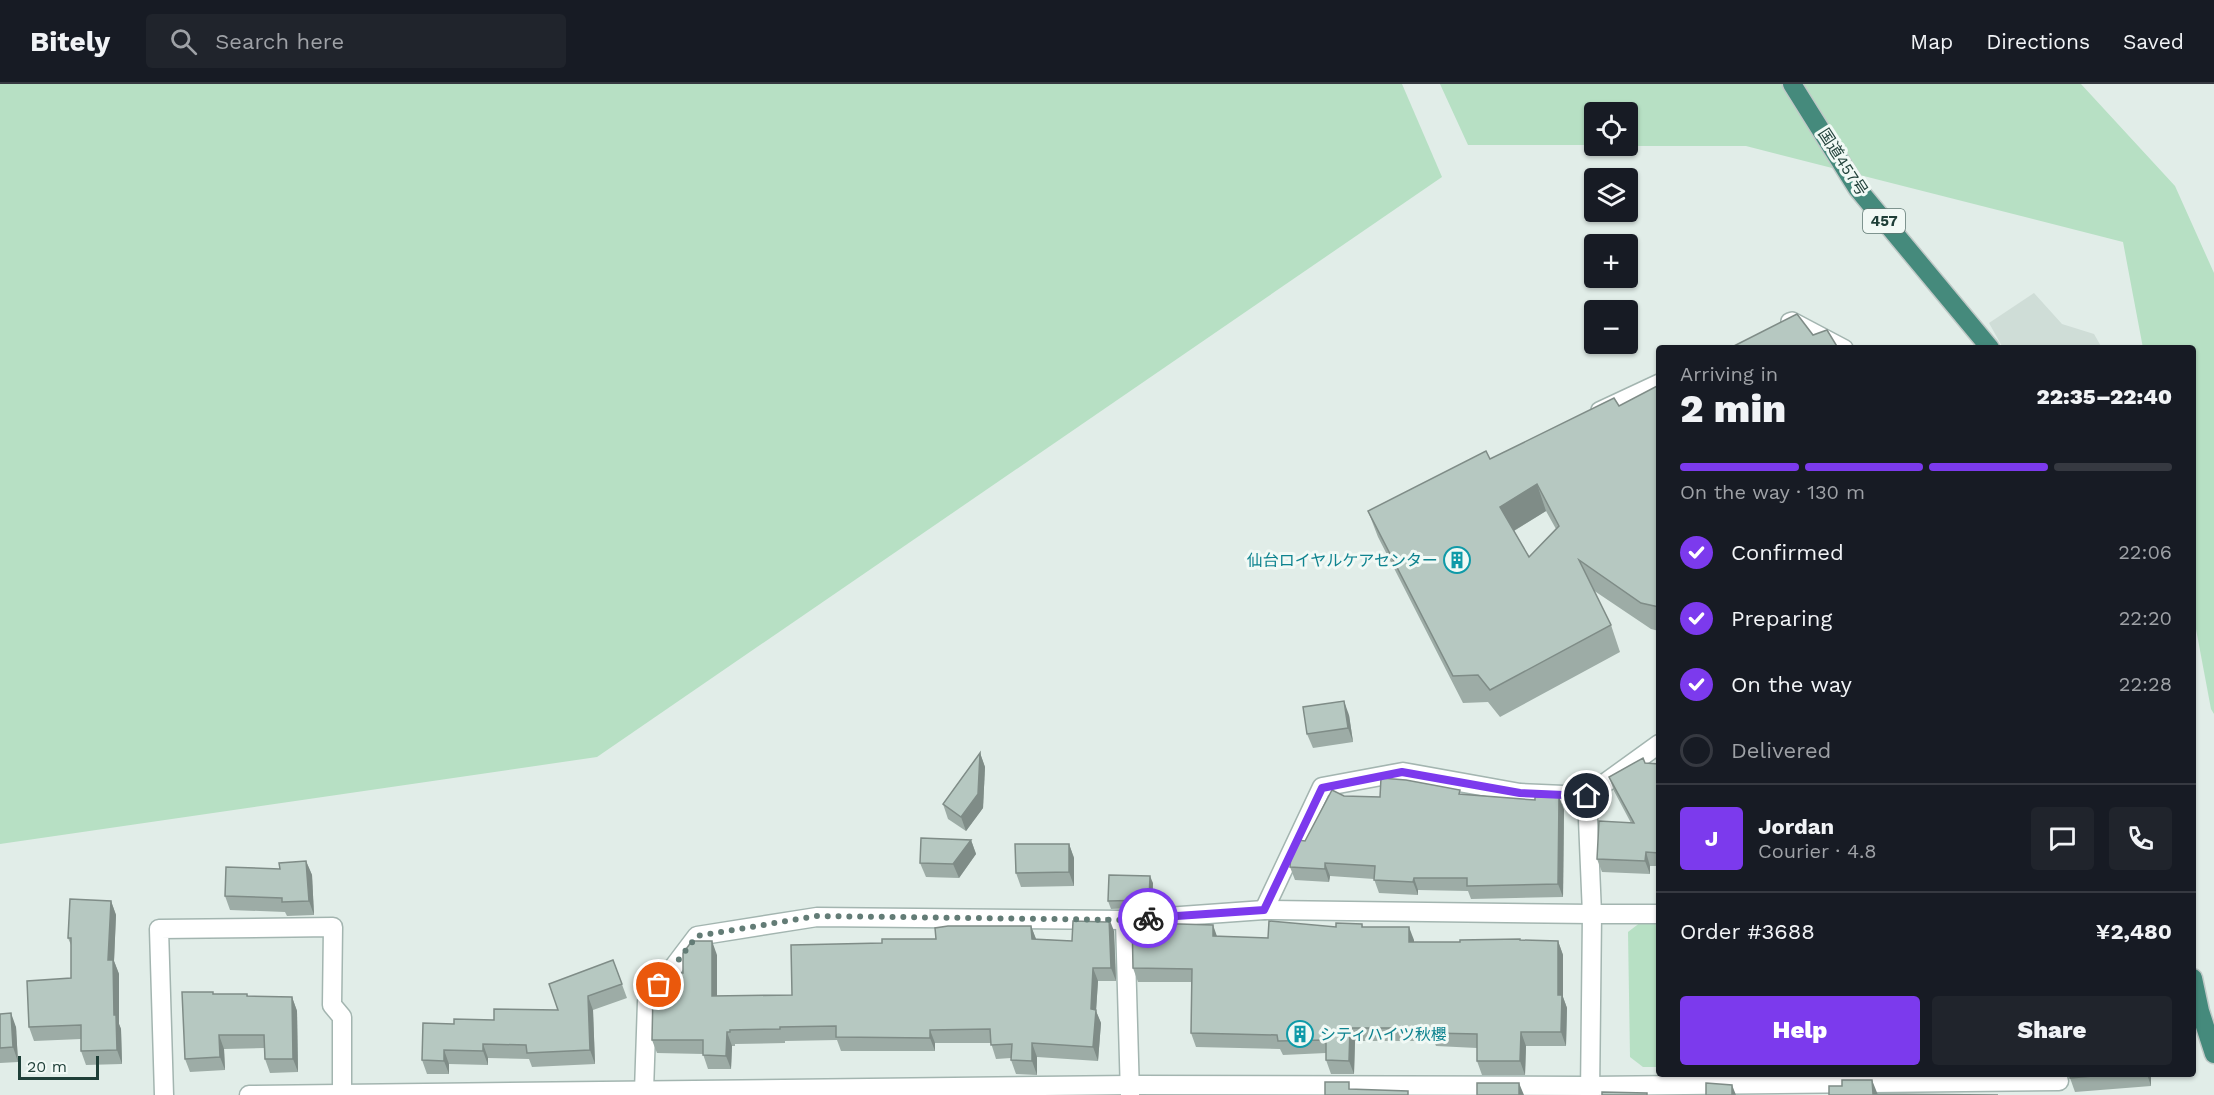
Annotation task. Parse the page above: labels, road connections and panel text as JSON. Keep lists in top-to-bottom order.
{
  "streets": {
    "highway": ["国道457号", "457"]
  },
  "places": {
    "building": ["仙台ロイヤルケアセンター", "シティハイツ秋櫻"]
  },
  "scale_bar": "20 m",
  "page": {
    "header": "Bitely",
    "search": "Search here",
    "nav": ["Map", "Directions", "Saved"],
    "map_buttons": ["+", "−"],
    "heading": ["2 min", "Arriving in", "22:35–22:40"],
    "panel": [
      "Jordan",
      "Courier · 4.8",
      "Order #3688",
      "¥2,480"
    ],
    "bar": "On the way · 130 m",
    "list": [
      ["Confirmed", "22:06"],
      ["Preparing", "22:20"],
      ["On the way", "22:28"],
      "Delivered"
    ],
    "round": "J",
    "buttons": ["Help", "Share"],
    "scale": "20 m"
  }
}
